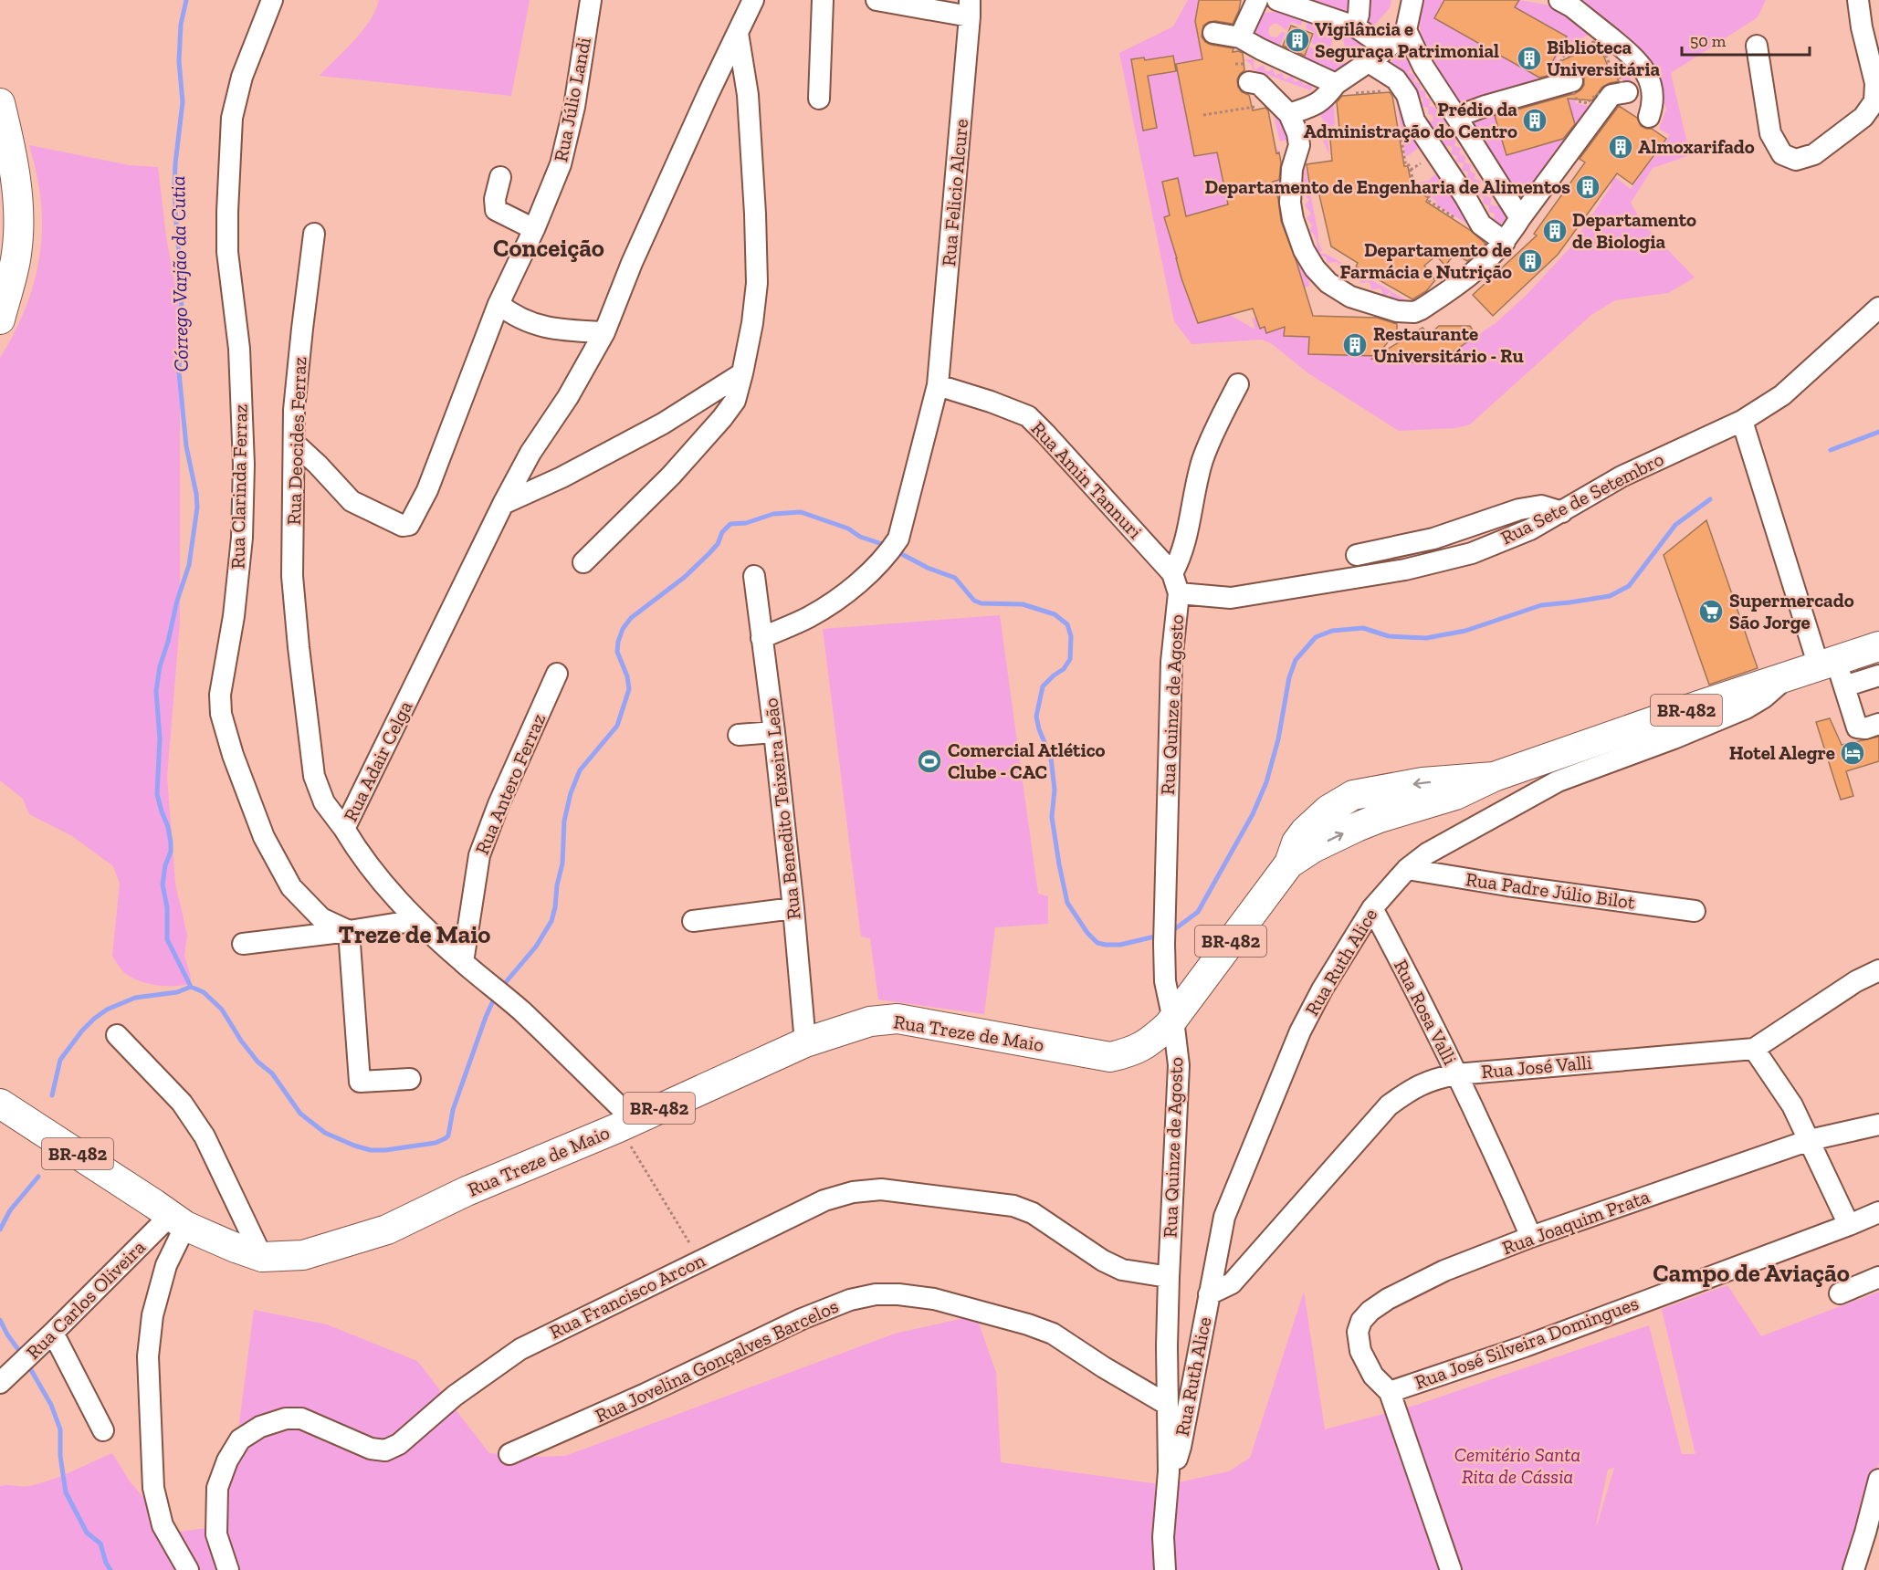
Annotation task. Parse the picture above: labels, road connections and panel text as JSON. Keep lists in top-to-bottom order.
{
  "streets": {
    "highway": ["BR-482", "Rua Treze de Maio"],
    "street": [
      "Rua Júlio Landi",
      "Rua Felicio Alcure",
      "Rua Deocides Ferraz",
      "Rua Amin Tannuri",
      "Rua Clarinda Ferraz",
      "Rua Sete de Setembro",
      "Rua Quinze de Agosto",
      "Rua Adair Celga",
      "Rua Antero Ferraz",
      "Rua Benedito Teixeira Leão",
      "Rua Padre Júlio Bilot",
      "Rua Ruth Alice",
      "Rua Rosa Valli",
      "Rua José Valli",
      "Rua Joaquim Prata",
      "Rua Francisco Arcon",
      "Rua Carlos Oliveira",
      "Rua José Silveira Domingues",
      "Rua Jovelina Gonçalves Barcelos"
    ]
  },
  "crossings": [
    ["Rua Júlio Landi", "Rua Deocides Ferraz"],
    ["Rua Felicio Alcure", "Rua Amin Tannuri"],
    ["Rua Felicio Alcure", "Rua Benedito Teixeira Leão"],
    ["Rua Deocides Ferraz", "Rua Adair Celga"],
    ["Rua Amin Tannuri", "Rua Sete de Setembro"],
    ["Rua Amin Tannuri", "Rua Quinze de Agosto"],
    ["Rua Sete de Setembro", "Rua Quinze de Agosto"],
    ["Rua Quinze de Agosto", "BR-482"],
    ["Rua Quinze de Agosto", "Rua Ruth Alice"],
    ["Rua Quinze de Agosto", "Rua Treze de Maio"],
    ["Rua Quinze de Agosto", "Rua Francisco Arcon"],
    ["Rua Quinze de Agosto", "Rua Jovelina Gonçalves Barcelos"],
    ["BR-482", "Rua Ruth Alice"],
    ["BR-482", "Rua Treze de Maio"],
    ["BR-482", "Rua Carlos Oliveira"],
    ["Rua Adair Celga", "Rua Antero Ferraz"],
    ["Rua Adair Celga", "Rua Treze de Maio"],
    ["Rua Benedito Teixeira Leão", "Rua Treze de Maio"],
    ["Rua Padre Júlio Bilot", "Rua Ruth Alice"],
    ["Rua Ruth Alice", "Rua Rosa Valli"],
    ["Rua Ruth Alice", "Rua José Valli"],
    ["Rua Rosa Valli", "Rua José Valli"],
    ["Rua Rosa Valli", "Rua Joaquim Prata"],
    ["Rua Treze de Maio", "Rua Carlos Oliveira"],
    ["Rua Joaquim Prata", "Rua José Silveira Domingues"]
  ],
  "districts": ["Conceição", "Treze de Maio", "Campo de Aviação"],
  "water": ["Córrego Varjão da Cutia"],
  "parks": ["Cemitério Santa Rita de Cássia"],
  "places": {
    "building": [
      "Vigilância e Seguraça Patrimonial",
      "Biblioteca Universitária",
      "Prédio da Administração do Centro",
      "Almoxarifado",
      "Departamento de Engenharia de Alimentos",
      "Departamento de Biologia",
      "Departamento de Farmácia e Nutrição",
      "Restaurante Universitário - Ru"
    ],
    "supermarket": ["Supermercado São Jorge"],
    "hotel": ["Hotel Alegre"],
    "sports": ["Comercial Atlético Clube - CAC"]
  },
  "scale_bar": "50 m"
}
